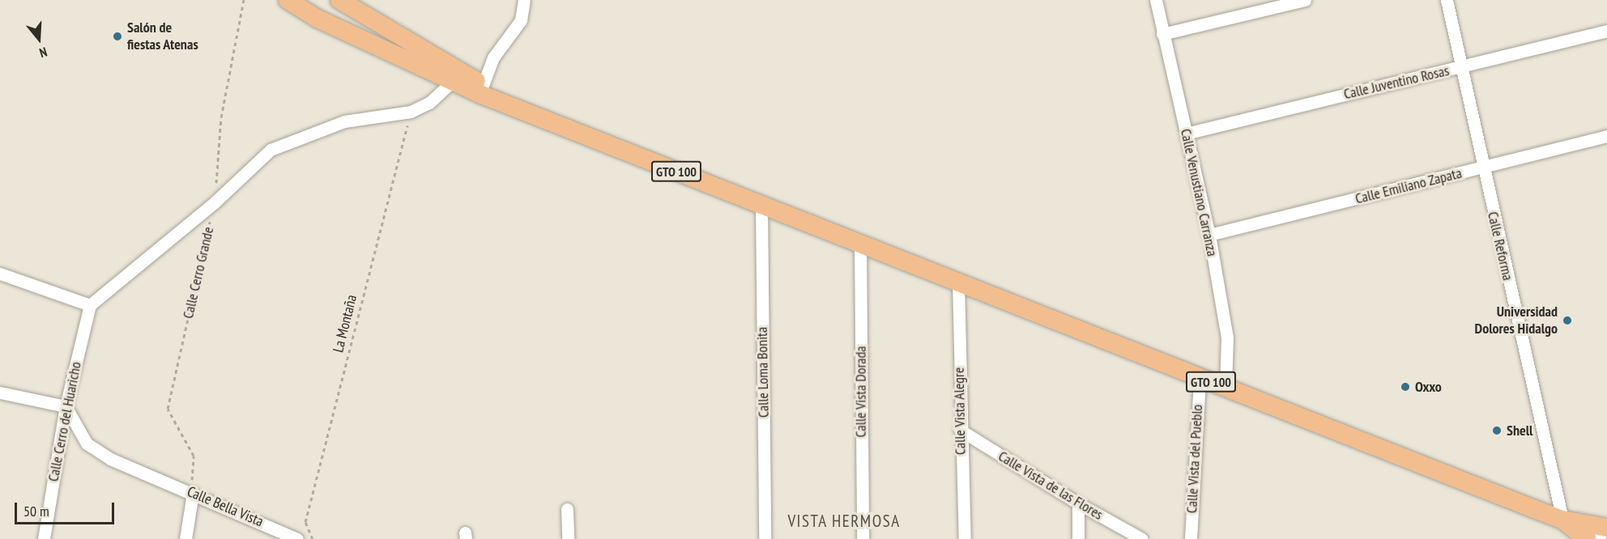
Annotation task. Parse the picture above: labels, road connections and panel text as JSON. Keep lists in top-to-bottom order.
{
  "streets": {
    "main road": ["GTO 100"],
    "street": [
      "Calle Juventino Rosas",
      "Calle Emiliano Zapata",
      "Calle Venustiano Carranza",
      "Calle Reforma",
      "Calle Loma Bonita",
      "Calle Vista Dorada",
      "Calle Vista Alegre",
      "Calle Cerro del Huaricho",
      "Calle Vista del Pueblo",
      "Calle Vista de las Flores",
      "Calle Bella Vista"
    ],
    "path": ["Calle Cerro Grande", "La Montaña"]
  },
  "crossings": [
    ["Calle Juventino Rosas", "Calle Venustiano Carranza"],
    ["Calle Juventino Rosas", "Calle Reforma"],
    ["GTO 100", "Calle Venustiano Carranza"],
    ["GTO 100", "Calle Reforma"],
    ["GTO 100", "Calle Loma Bonita"],
    ["GTO 100", "Calle Vista Dorada"],
    ["GTO 100", "Calle Vista Alegre"],
    ["GTO 100", "Calle Vista del Pueblo"],
    ["Calle Emiliano Zapata", "Calle Venustiano Carranza"],
    ["Calle Emiliano Zapata", "Calle Reforma"],
    ["Calle Cerro Grande", "Calle Bella Vista"],
    ["Calle Vista Alegre", "Calle Vista de las Flores"],
    ["Calle Cerro del Huaricho", "Calle Bella Vista"]
  ],
  "districts": ["VISTA HERMOSA"],
  "places": [
    "Salón de fiestas Atenas",
    "Universidad Dolores Hidalgo",
    "Oxxo",
    "Shell"
  ],
  "scale_bar": "50 m",
  "north": "bottom"
}
